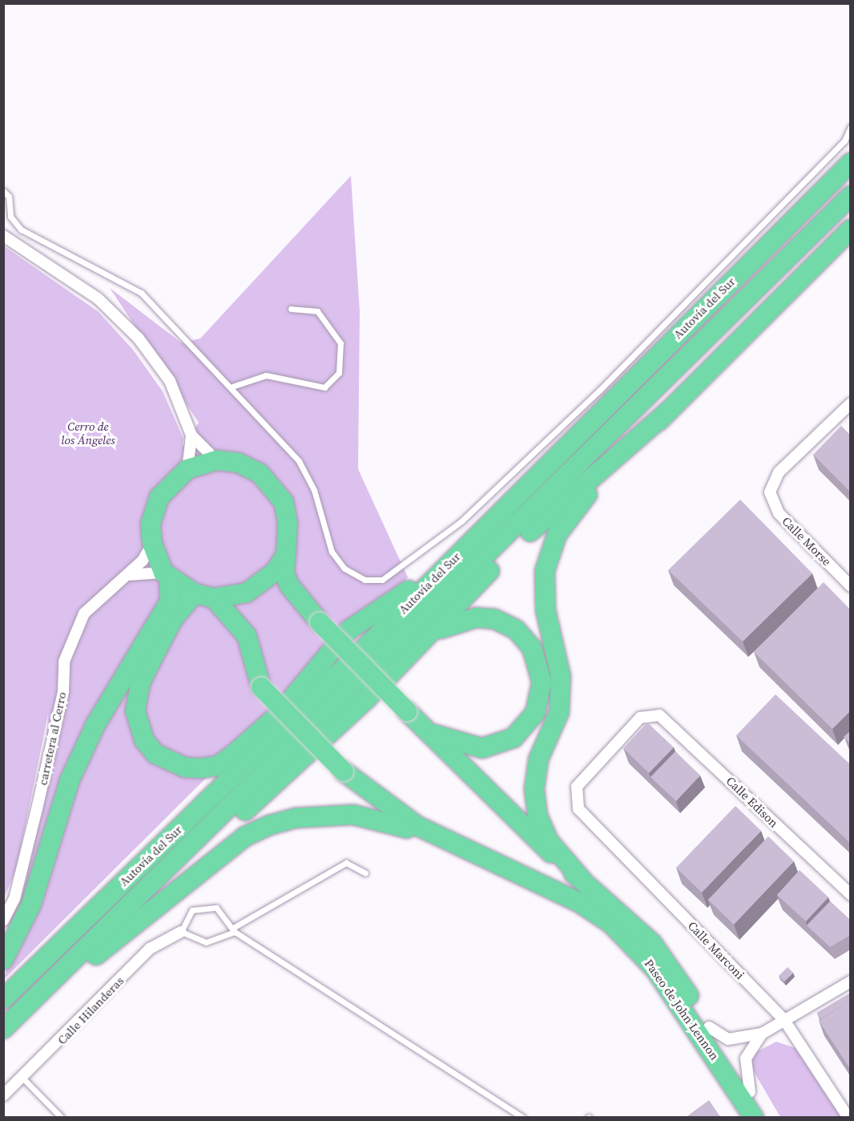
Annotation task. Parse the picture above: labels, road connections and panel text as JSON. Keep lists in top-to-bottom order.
{
  "streets": {
    "highway": ["Autovía del Sur", "Paseo de John Lennon"],
    "street": [
      "Calle Morse",
      "carretera al Cerro",
      "Calle Edison",
      "Calle Marconi",
      "Calle Hilanderas"
    ]
  },
  "crossings": [
    ["Calle Edison", "Calle Marconi"]
  ],
  "parks": ["Cerro de los Ángeles"]
}
